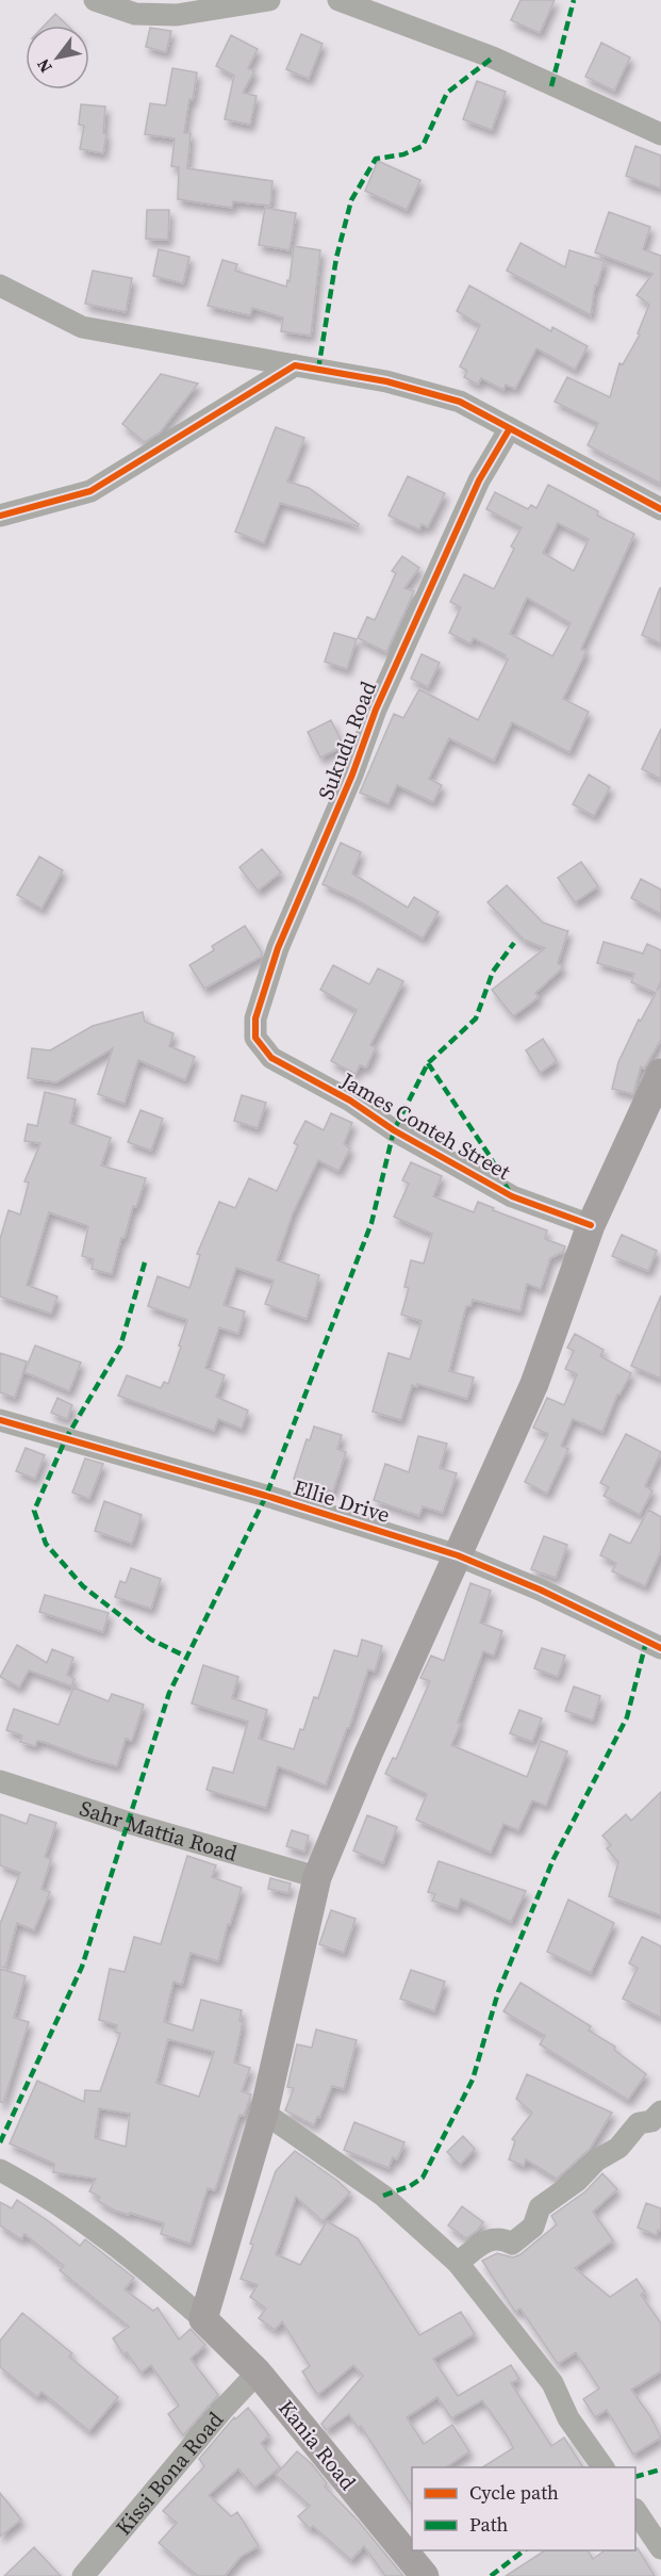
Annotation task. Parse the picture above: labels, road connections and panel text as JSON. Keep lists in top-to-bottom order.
{
  "streets": {
    "main road": ["Kania Road"],
    "street": [
      "Sukudu Road",
      "James Conteh Street",
      "Ellie Drive",
      "Sahr Mattia Road",
      "Kissi Bona Road"
    ]
  },
  "crossings": [
    ["Sukudu Road", "James Conteh Street"],
    ["Kania Road", "Kissi Bona Road"]
  ],
  "legend": ["Cycle path", "Path"],
  "north": "bottom left"
}
